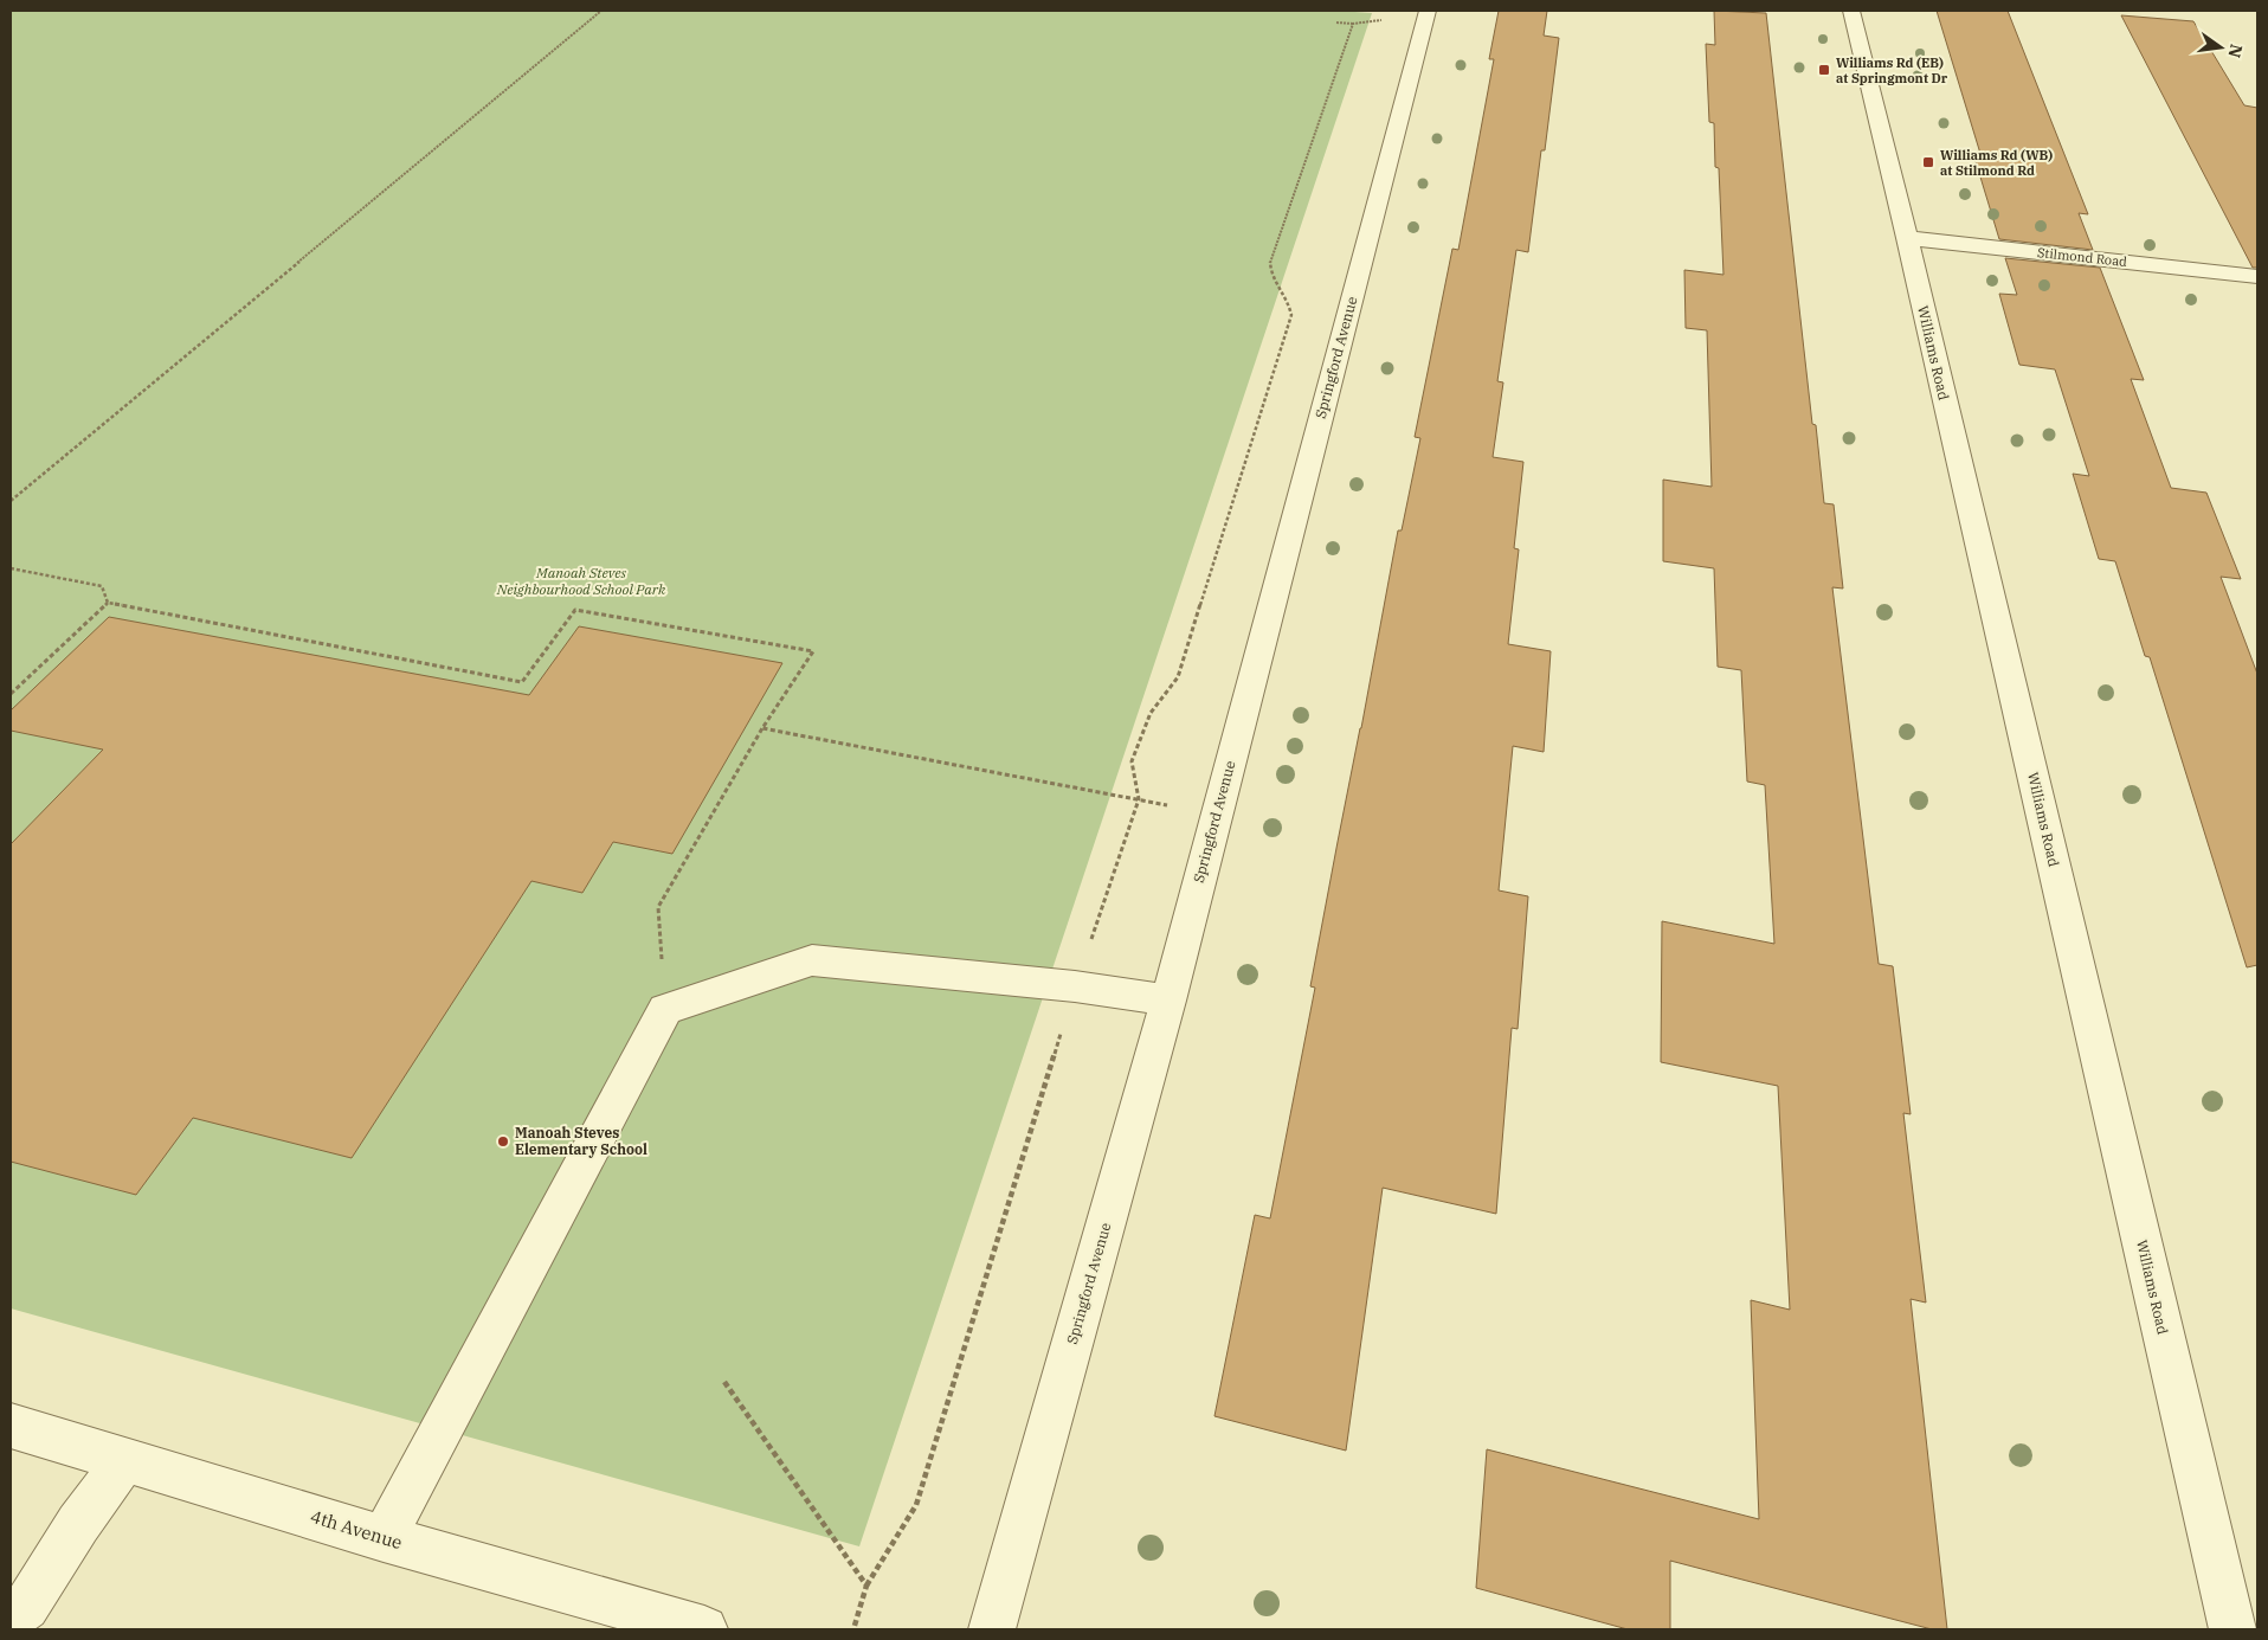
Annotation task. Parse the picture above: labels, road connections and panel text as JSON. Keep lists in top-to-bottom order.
{
  "streets": {
    "street": [
      "Stilmond Road",
      "Williams Road",
      "Springford Avenue",
      "4th Avenue"
    ]
  },
  "crossings": [
    ["Stilmond Road", "Williams Road"]
  ],
  "parks": ["Manoah Steves Neighbourhood School Park"],
  "places": {
    "transit": ["Williams Rd (EB) at Springmont Dr", "Williams Rd (WB) at Stilmond Rd"],
    "other": ["Manoah Steves Elementary School"]
  },
  "north": "right"
}
